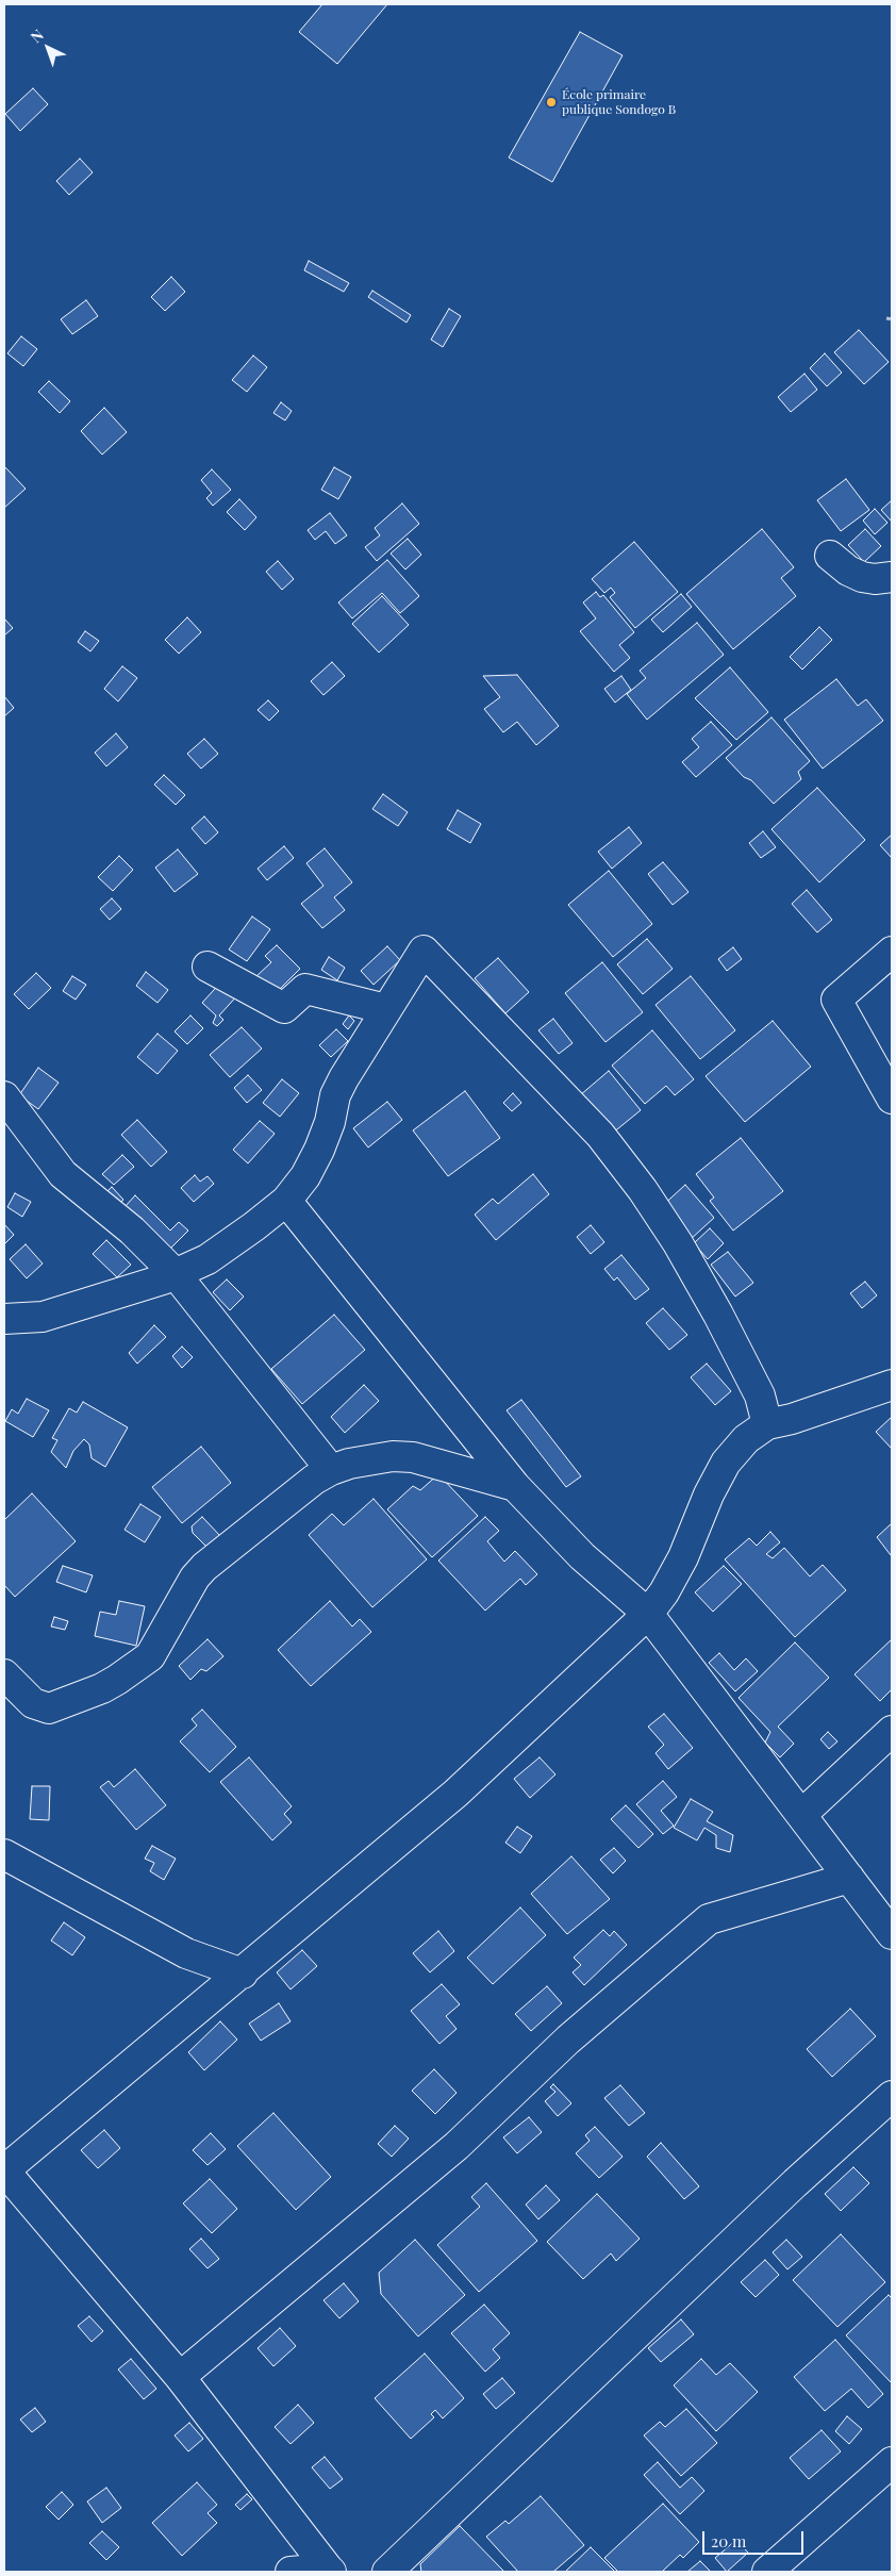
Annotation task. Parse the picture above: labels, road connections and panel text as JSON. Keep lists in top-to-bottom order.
{
  "places": ["École primaire publique Sondogo B"],
  "scale_bar": "20 m",
  "north": "top left"
}
